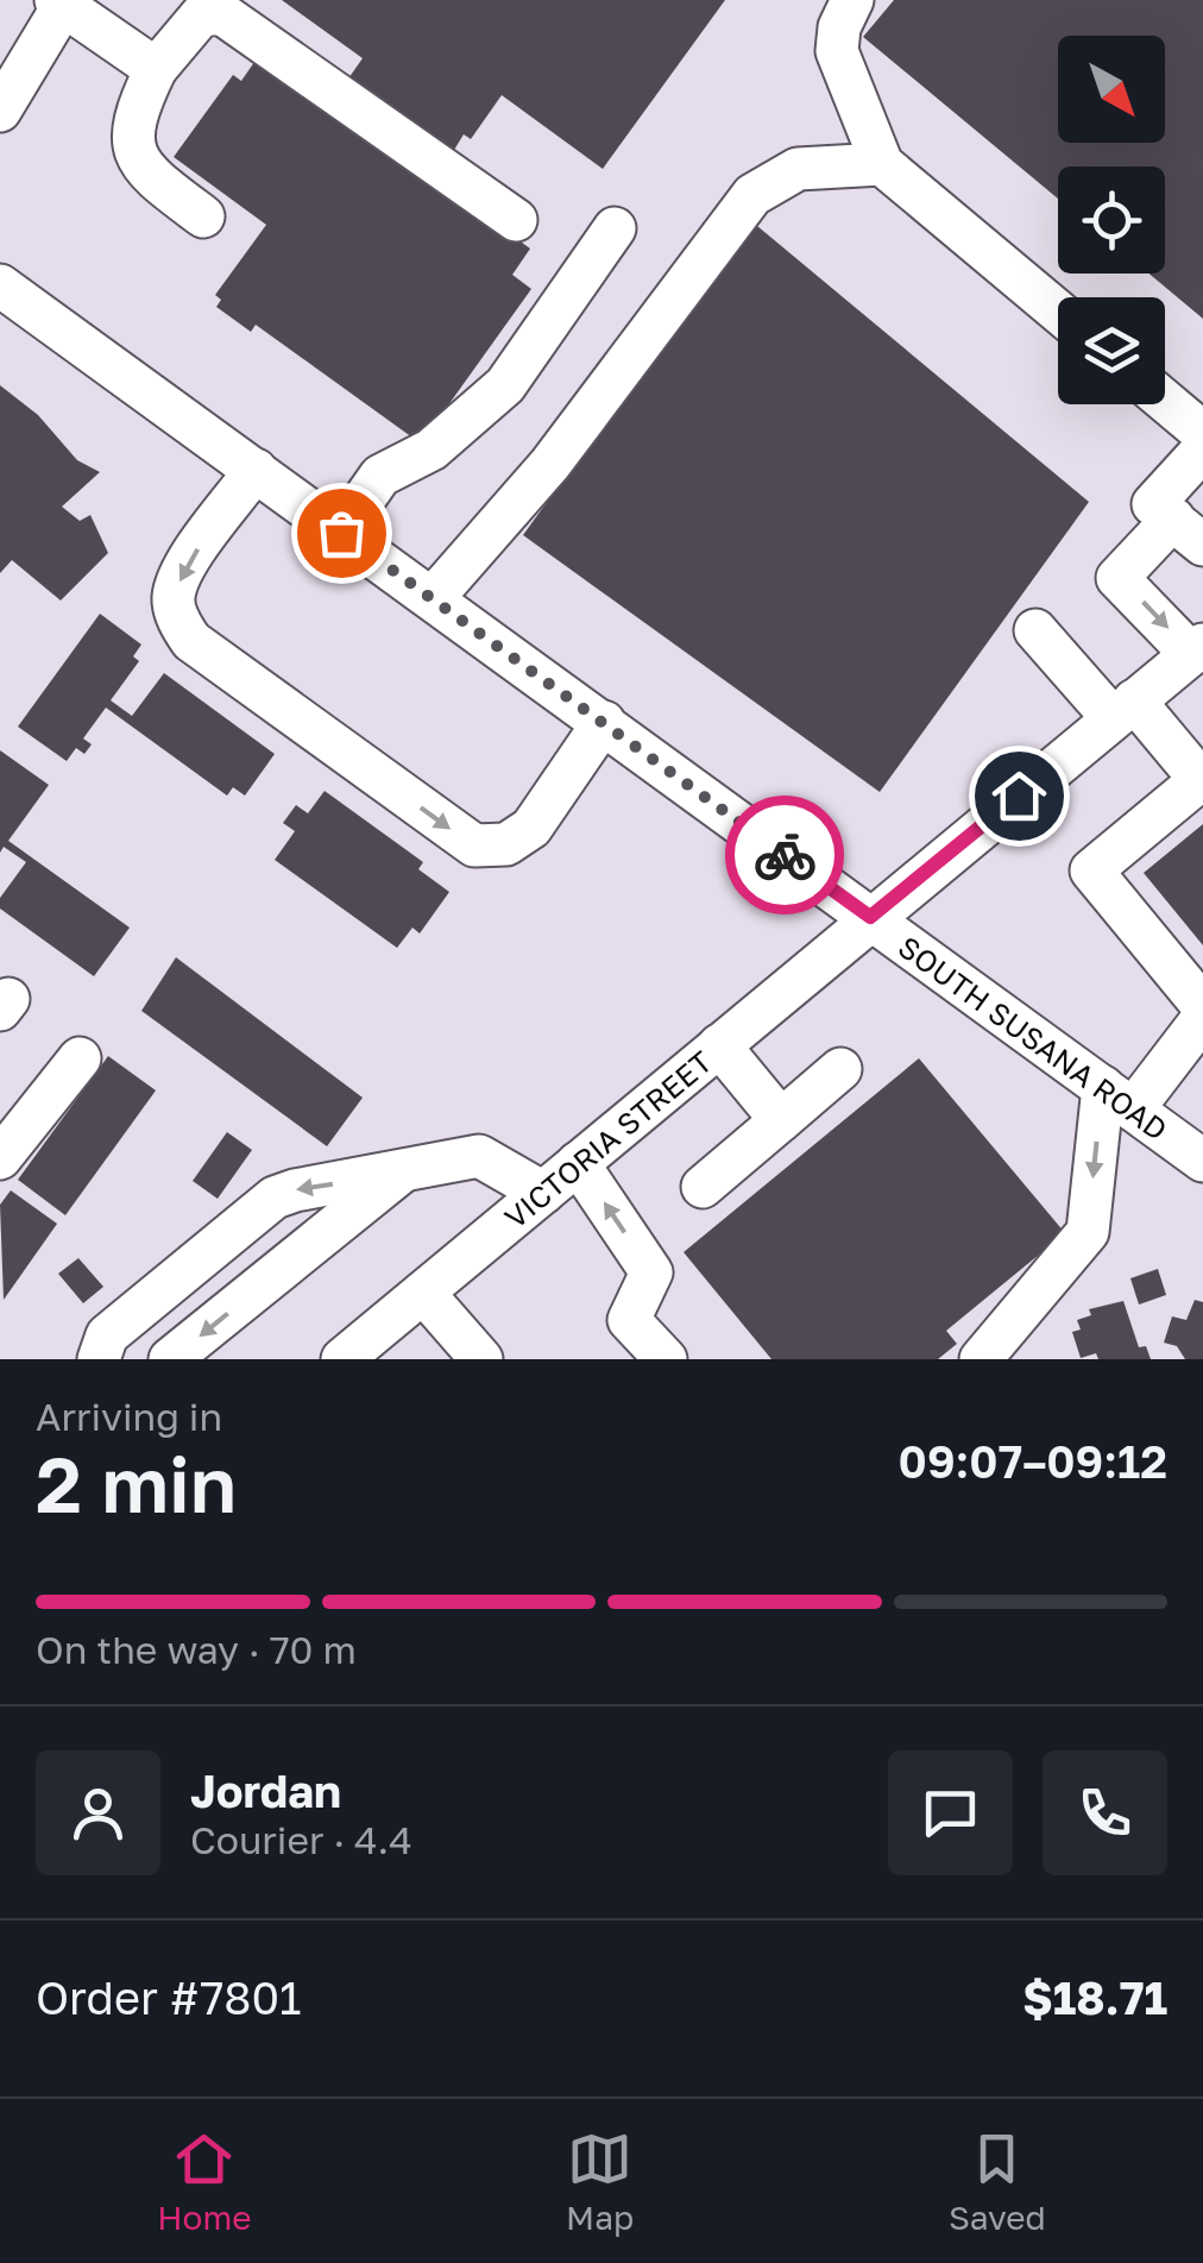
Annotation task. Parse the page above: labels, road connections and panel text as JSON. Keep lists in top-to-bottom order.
{
  "streets": {
    "street": ["SOUTH SUSANA ROAD", "VICTORIA STREET"]
  },
  "crossings": [
    ["SOUTH SUSANA ROAD", "VICTORIA STREET"]
  ],
  "north": "bottom right",
  "page": {
    "heading": ["2 min", "Arriving in", "09:07–09:12"],
    "panel": [
      "Jordan",
      "Courier · 4.4",
      "Order #7801",
      "$18.71"
    ],
    "bar": "On the way · 70 m",
    "tabs": ["Home", "Map", "Saved"]
  }
}
